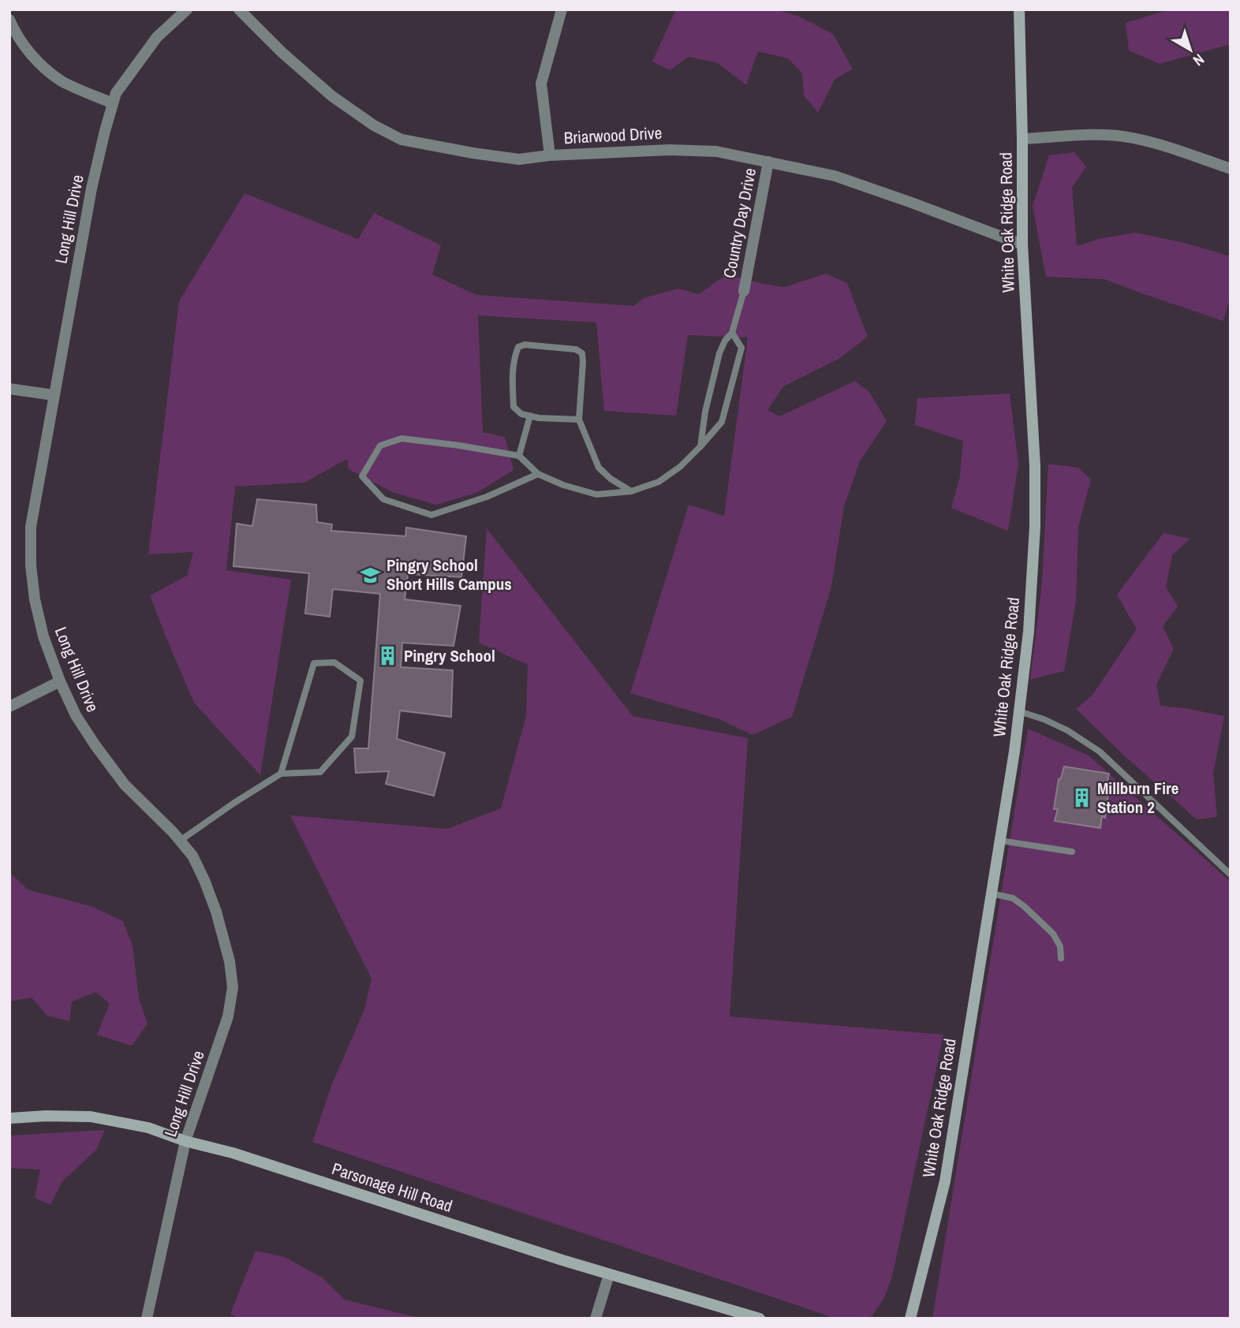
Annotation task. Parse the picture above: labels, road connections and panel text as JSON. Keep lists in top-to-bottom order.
{
  "streets": {
    "street": [
      "Briarwood Drive",
      "Long Hill Drive",
      "White Oak Ridge Road",
      "Country Day Drive",
      "Parsonage Hill Road"
    ]
  },
  "crossings": [
    ["Briarwood Drive", "White Oak Ridge Road"],
    ["Briarwood Drive", "Country Day Drive"],
    ["Long Hill Drive", "Parsonage Hill Road"]
  ],
  "places": {
    "school or university": ["Pingry School Short Hills Campus"],
    "building": ["Pingry School", "Millburn Fire Station 2"]
  },
  "north": "bottom right"
}
